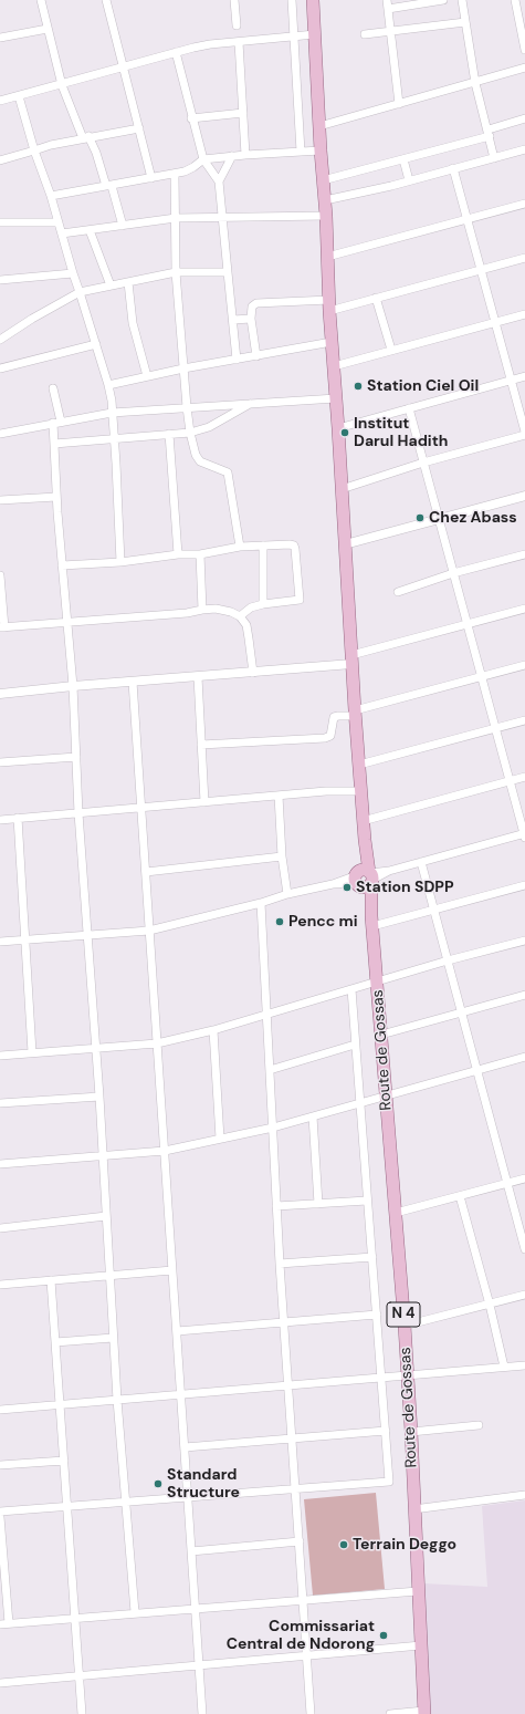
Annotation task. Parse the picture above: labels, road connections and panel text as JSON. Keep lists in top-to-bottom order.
{
  "streets": {
    "main road": ["Route de Gossas", "N 4"]
  },
  "crossings": [
    ["Route de Gossas", "N 4"]
  ],
  "places": [
    "Station Ciel Oil",
    "Institut Darul Hadith",
    "Chez Abass",
    "Station SDPP",
    "Pencc mi",
    "Standard Structure",
    "Terrain Deggo",
    "Commissariat Central de Ndorong"
  ]
}
